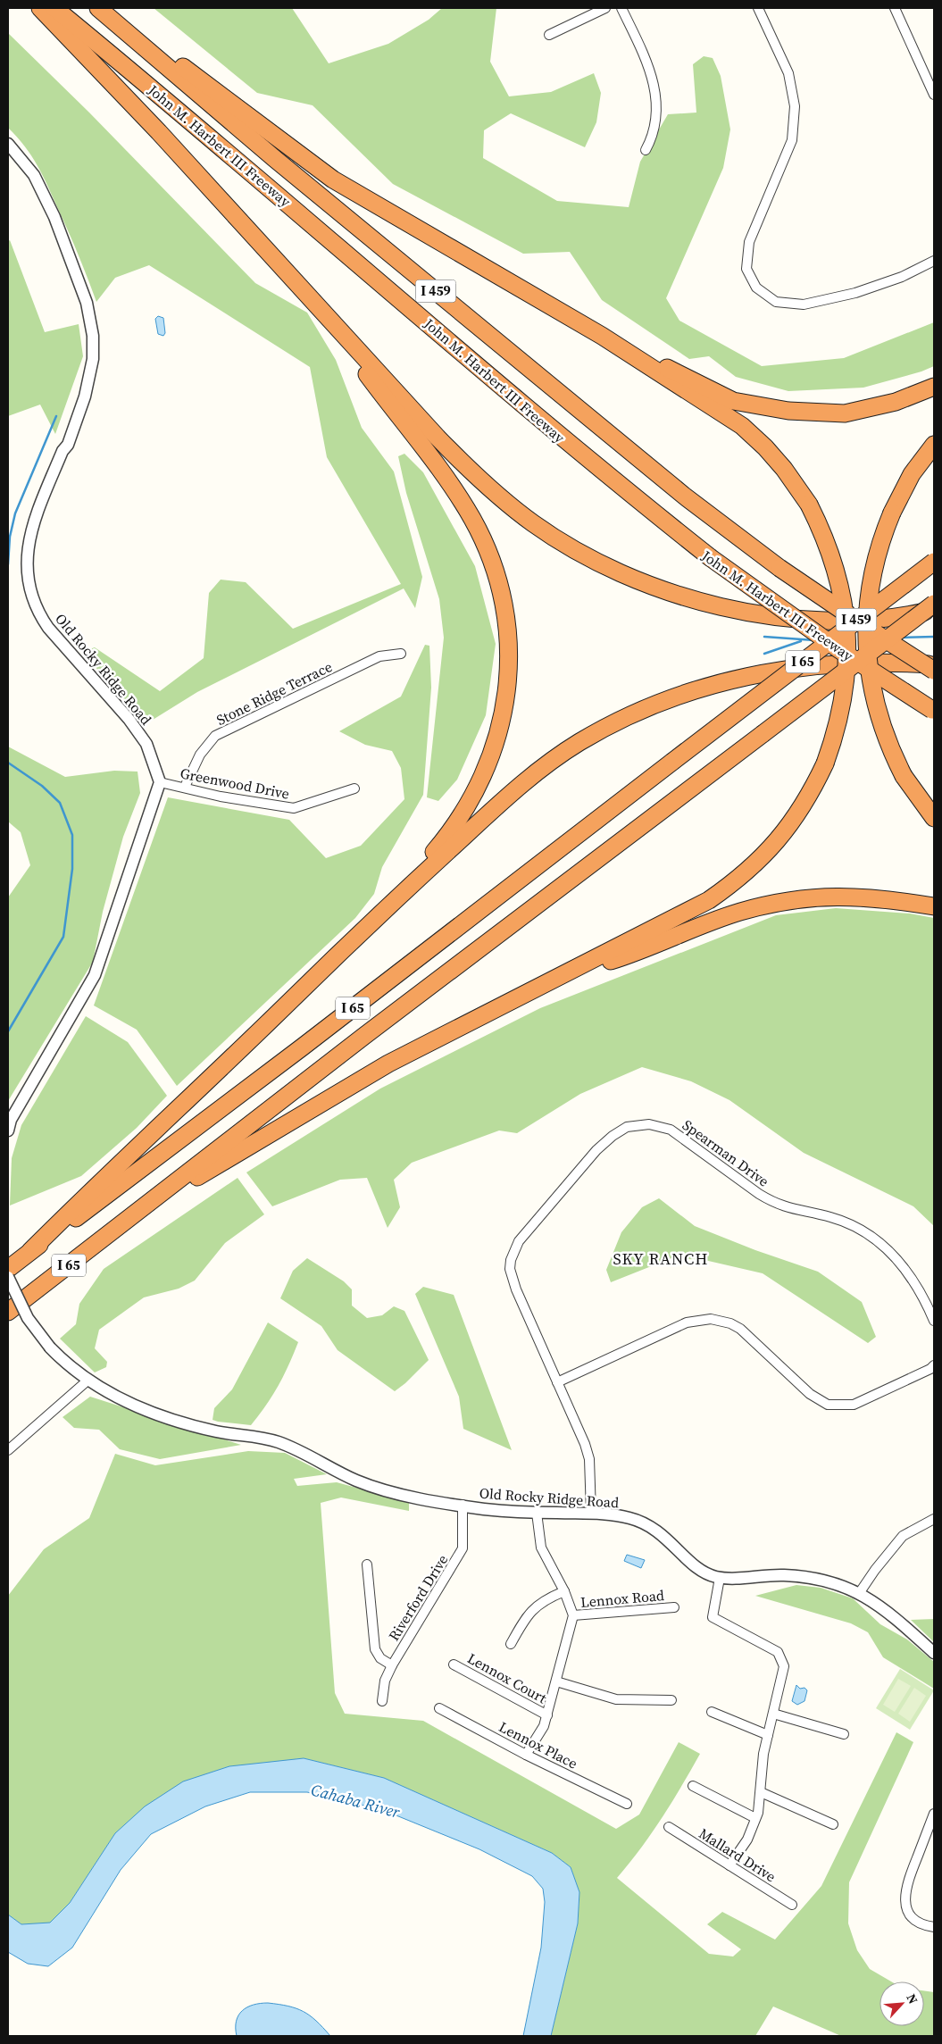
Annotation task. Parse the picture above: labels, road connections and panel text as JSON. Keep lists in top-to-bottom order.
{
  "streets": {
    "highway": ["John M. Harbert III Freeway", "I 459", "I 65"],
    "street": [
      "Old Rocky Ridge Road",
      "Stone Ridge Terrace",
      "Greenwood Drive",
      "Spearman Drive",
      "Riverford Drive",
      "Lennox Road",
      "Lennox Court",
      "Lennox Place",
      "Mallard Drive"
    ]
  },
  "crossings": [
    ["Old Rocky Ridge Road", "Greenwood Drive"],
    ["Old Rocky Ridge Road", "Spearman Drive"],
    ["Old Rocky Ridge Road", "Riverford Drive"],
    ["Stone Ridge Terrace", "Greenwood Drive"]
  ],
  "districts": ["SKY RANCH"],
  "water": ["Cahaba River"],
  "north": "top right"
}
